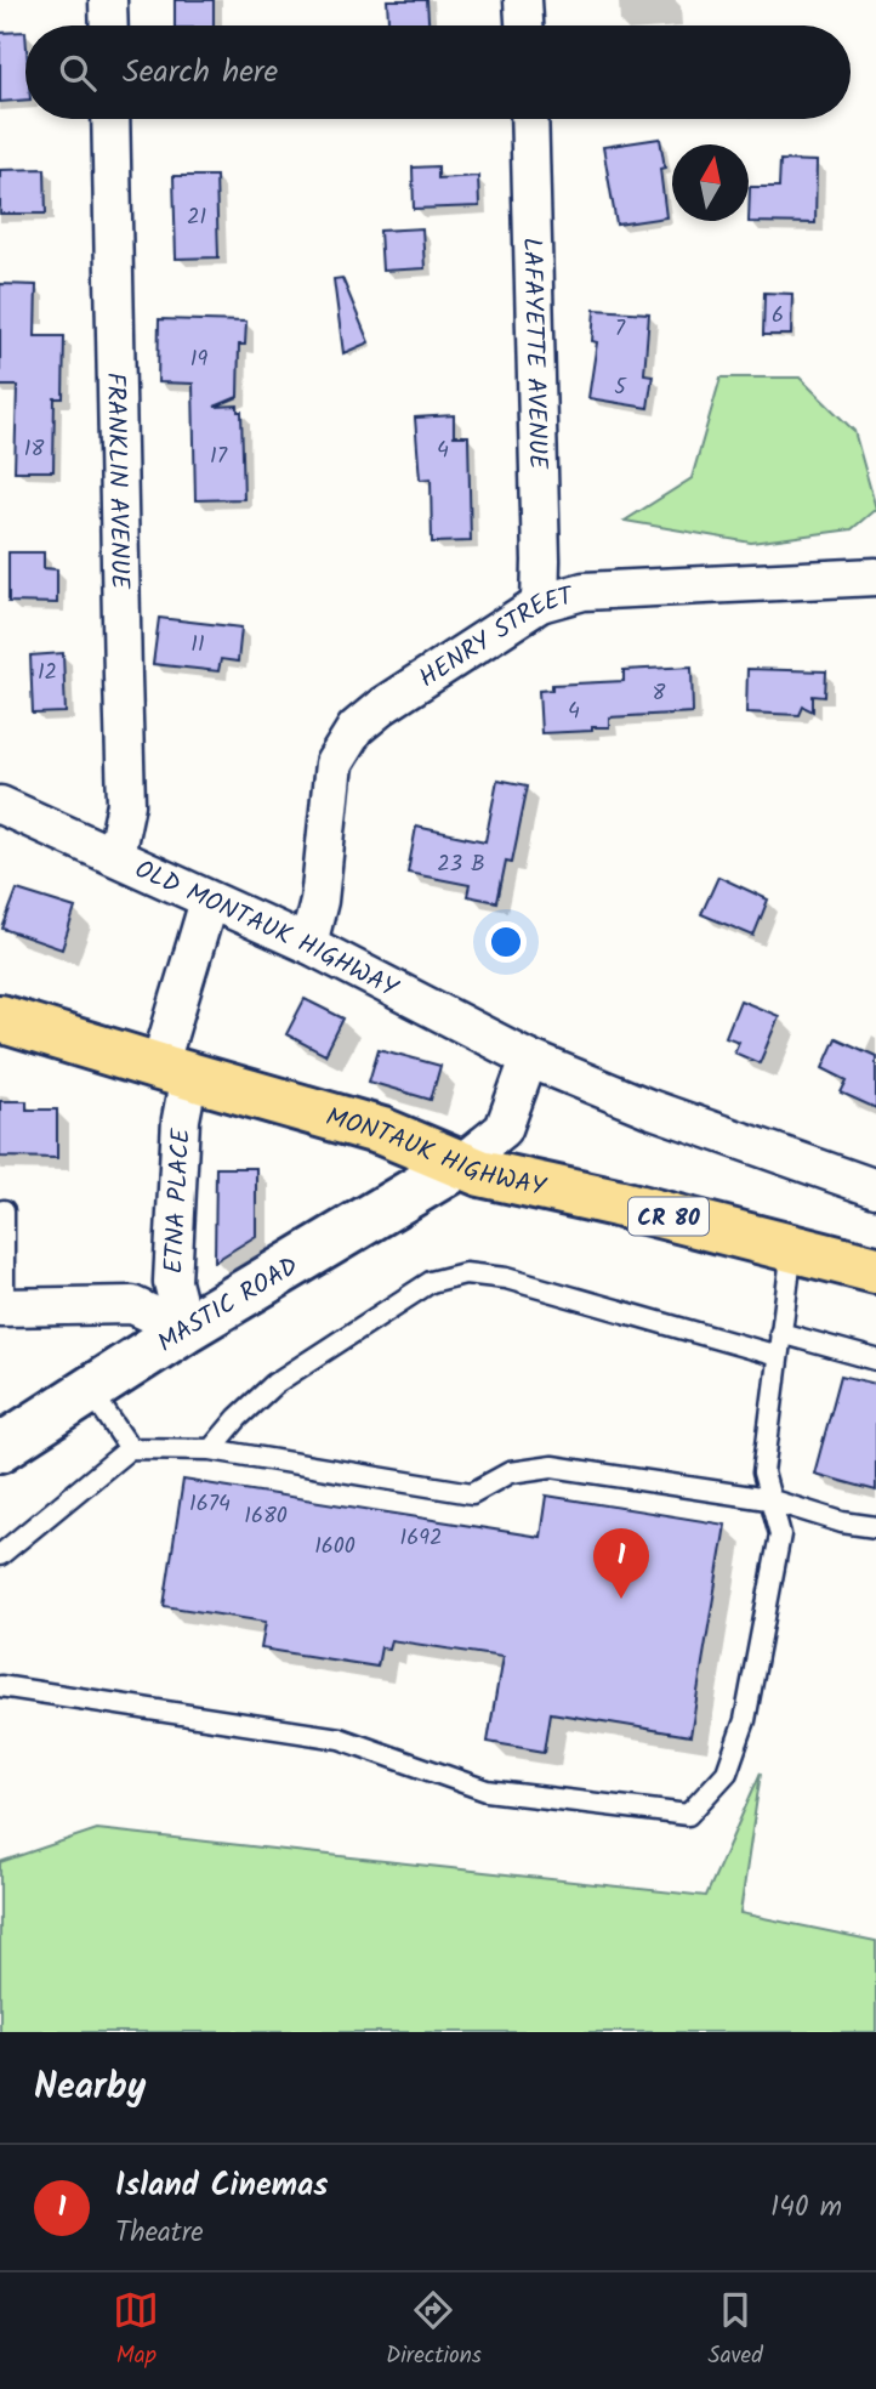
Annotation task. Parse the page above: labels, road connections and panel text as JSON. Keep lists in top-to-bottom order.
{
  "streets": {
    "main road": ["MONTAUK HIGHWAY", "CR 80", "MASTIC ROAD"],
    "street": [
      "LAFAYETTE AVENUE",
      "FRANKLIN AVENUE",
      "HENRY STREET",
      "OLD MONTAUK HIGHWAY",
      "ETNA PLACE"
    ]
  },
  "crossings": [
    ["LAFAYETTE AVENUE", "HENRY STREET"],
    ["FRANKLIN AVENUE", "OLD MONTAUK HIGHWAY"],
    ["HENRY STREET", "OLD MONTAUK HIGHWAY"],
    ["OLD MONTAUK HIGHWAY", "ETNA PLACE"],
    ["MONTAUK HIGHWAY", "ETNA PLACE"],
    ["MONTAUK HIGHWAY", "MASTIC ROAD"],
    ["ETNA PLACE", "MASTIC ROAD"]
  ],
  "house_numbers": [
    "21",
    "6",
    "7",
    "19",
    "5",
    "18",
    "4",
    "17",
    "11",
    "12",
    "8",
    "4",
    "23 B",
    "1674",
    "1680",
    "1692",
    "1600"
  ],
  "north": "top",
  "page": {
    "search": "Search here",
    "pins": "1",
    "heading": "Nearby",
    "list": [
      {
        "mark": "1",
        "name": "Island Cinemas",
        "note": "Theatre",
        "value": "140 m"
      }
    ],
    "nav": ["Map", "Directions", "Saved"]
  }
}
